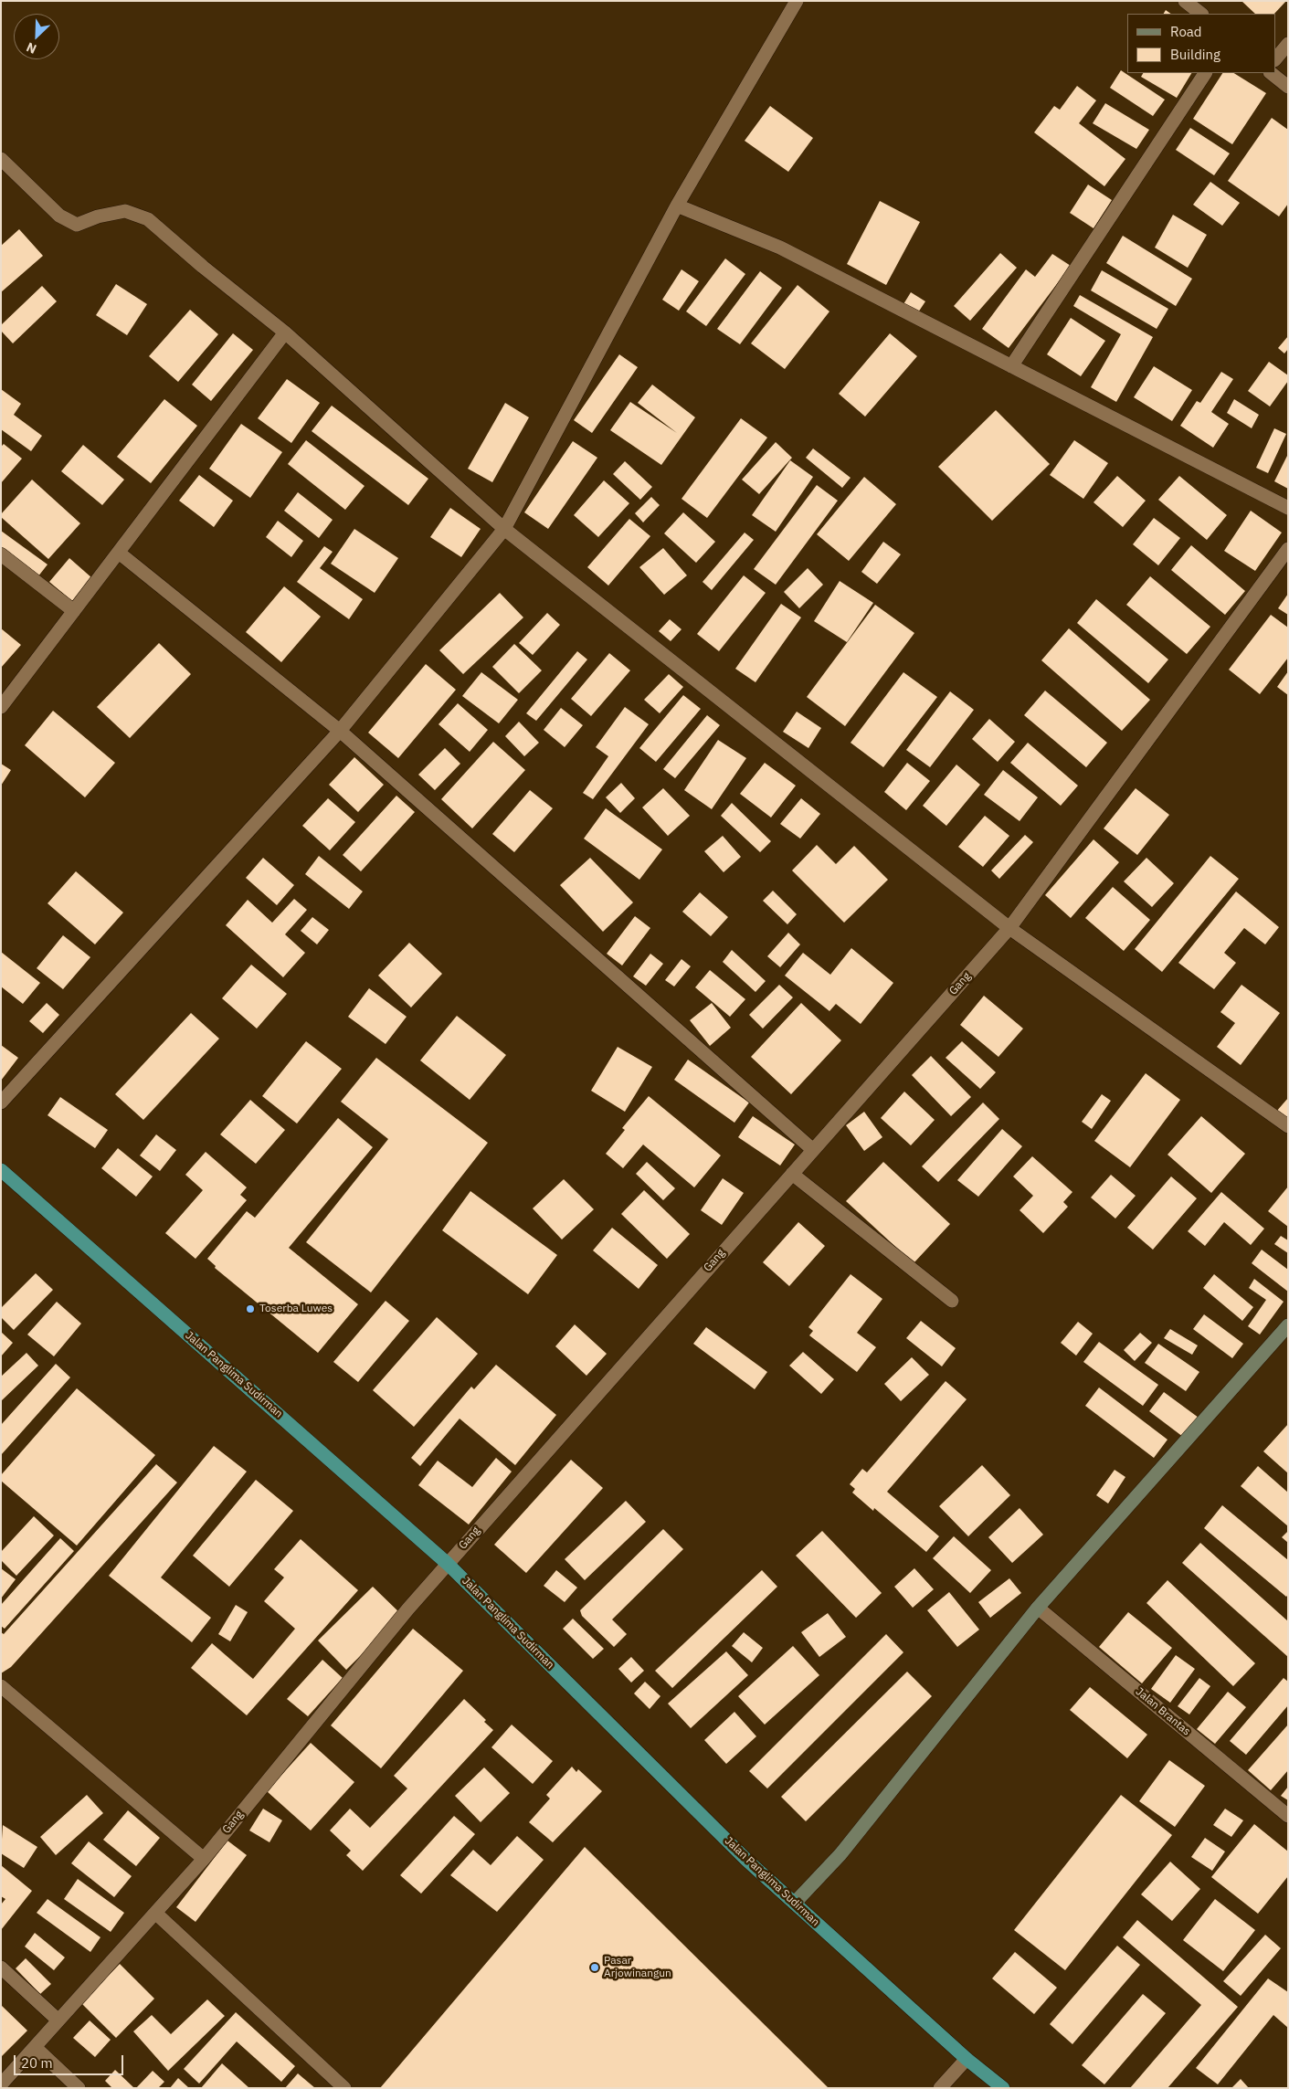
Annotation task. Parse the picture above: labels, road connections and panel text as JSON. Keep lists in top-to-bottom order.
{
  "streets": {
    "highway": ["Jalan Panglima Sudirman"],
    "street": ["Gang", "Jalan Brantas"]
  },
  "crossings": [
    ["Gang", "Jalan Panglima Sudirman"]
  ],
  "places": ["Toserba Luwes", "Pasar Arjowinangun"],
  "legend": ["Road", "Building"],
  "scale_bar": "20 m",
  "north": "bottom left"
}
